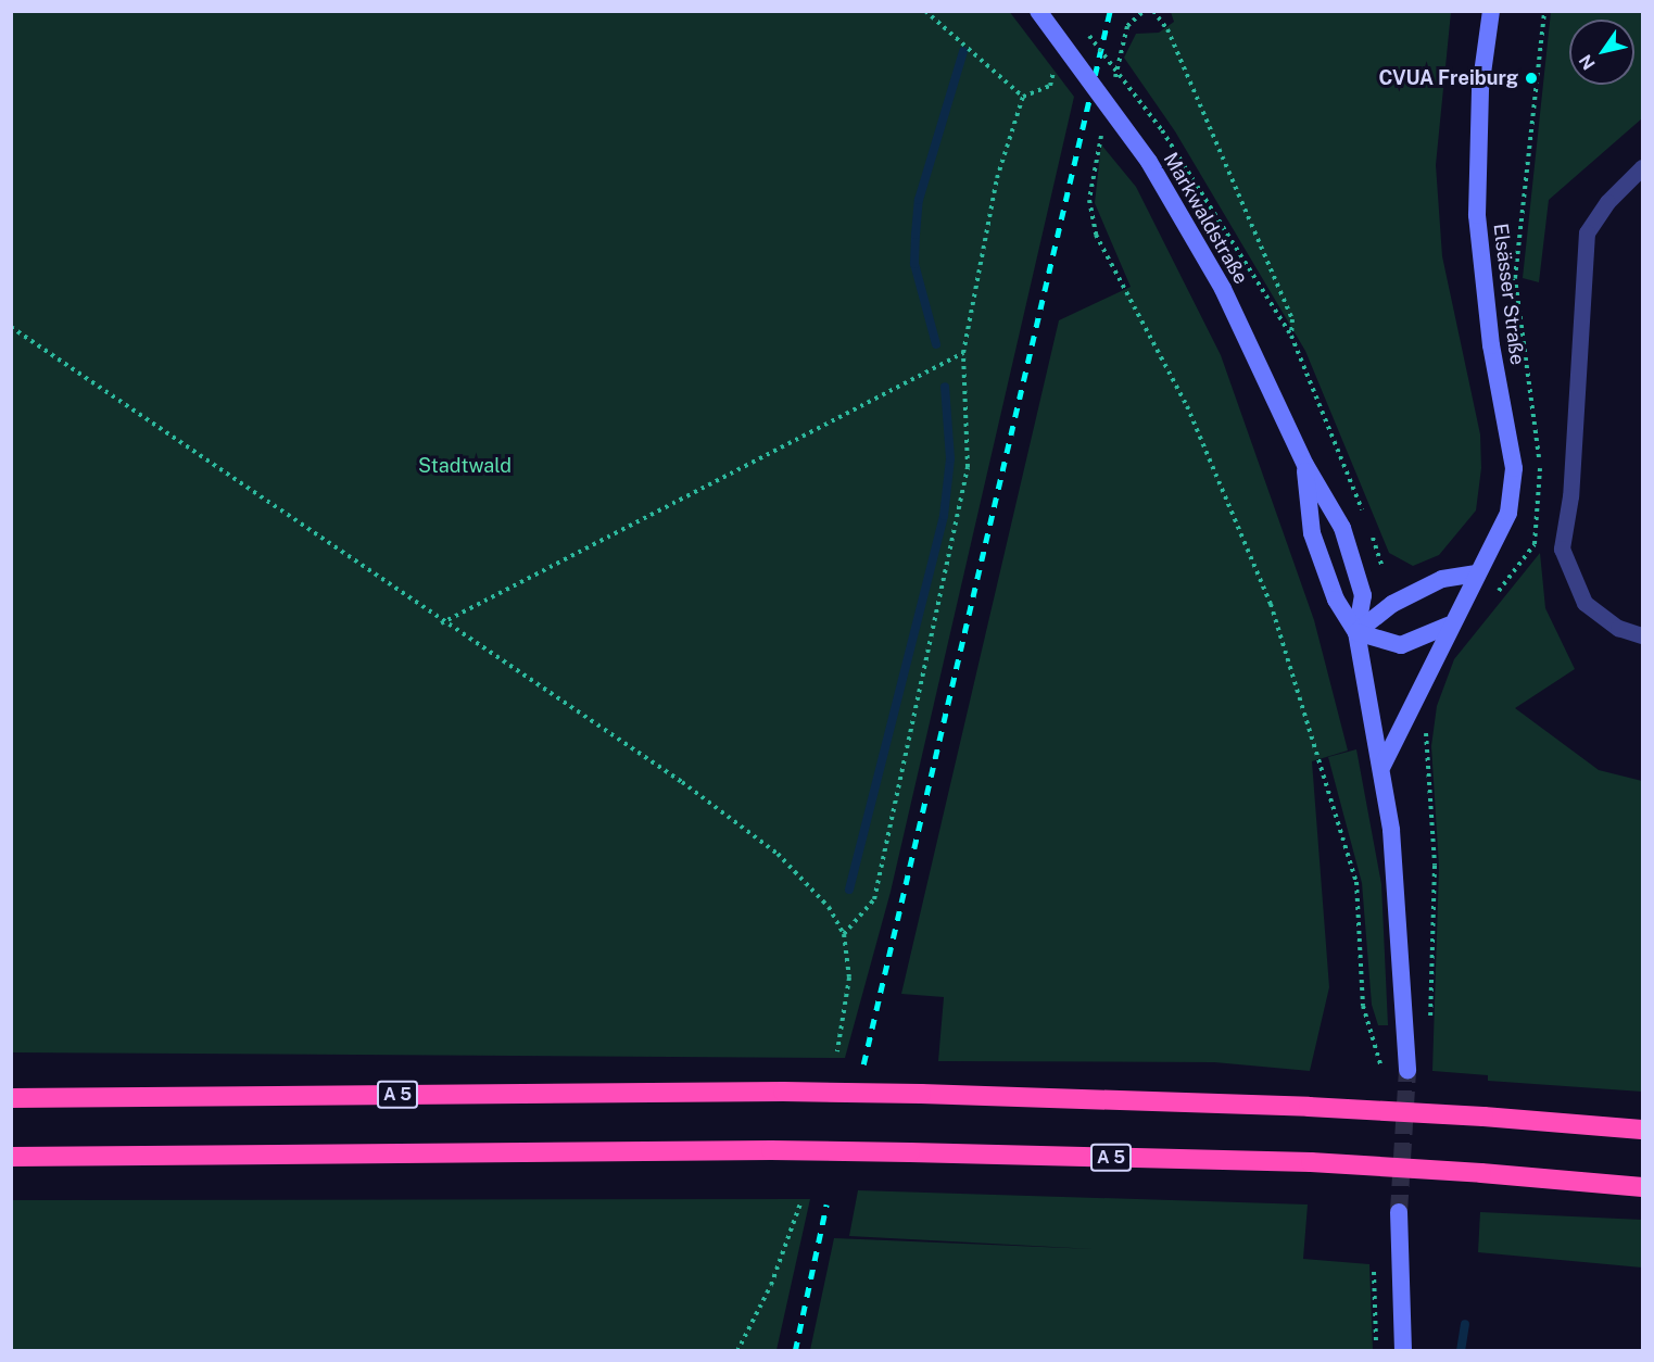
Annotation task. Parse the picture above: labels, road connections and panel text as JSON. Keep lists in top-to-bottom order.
{
  "streets": {
    "highway": ["A 5"],
    "main road": ["Markwaldstraße", "Elsässer Straße"]
  },
  "parks": ["Stadtwald"],
  "places": ["CVUA Freiburg"],
  "north": "bottom left"
}
